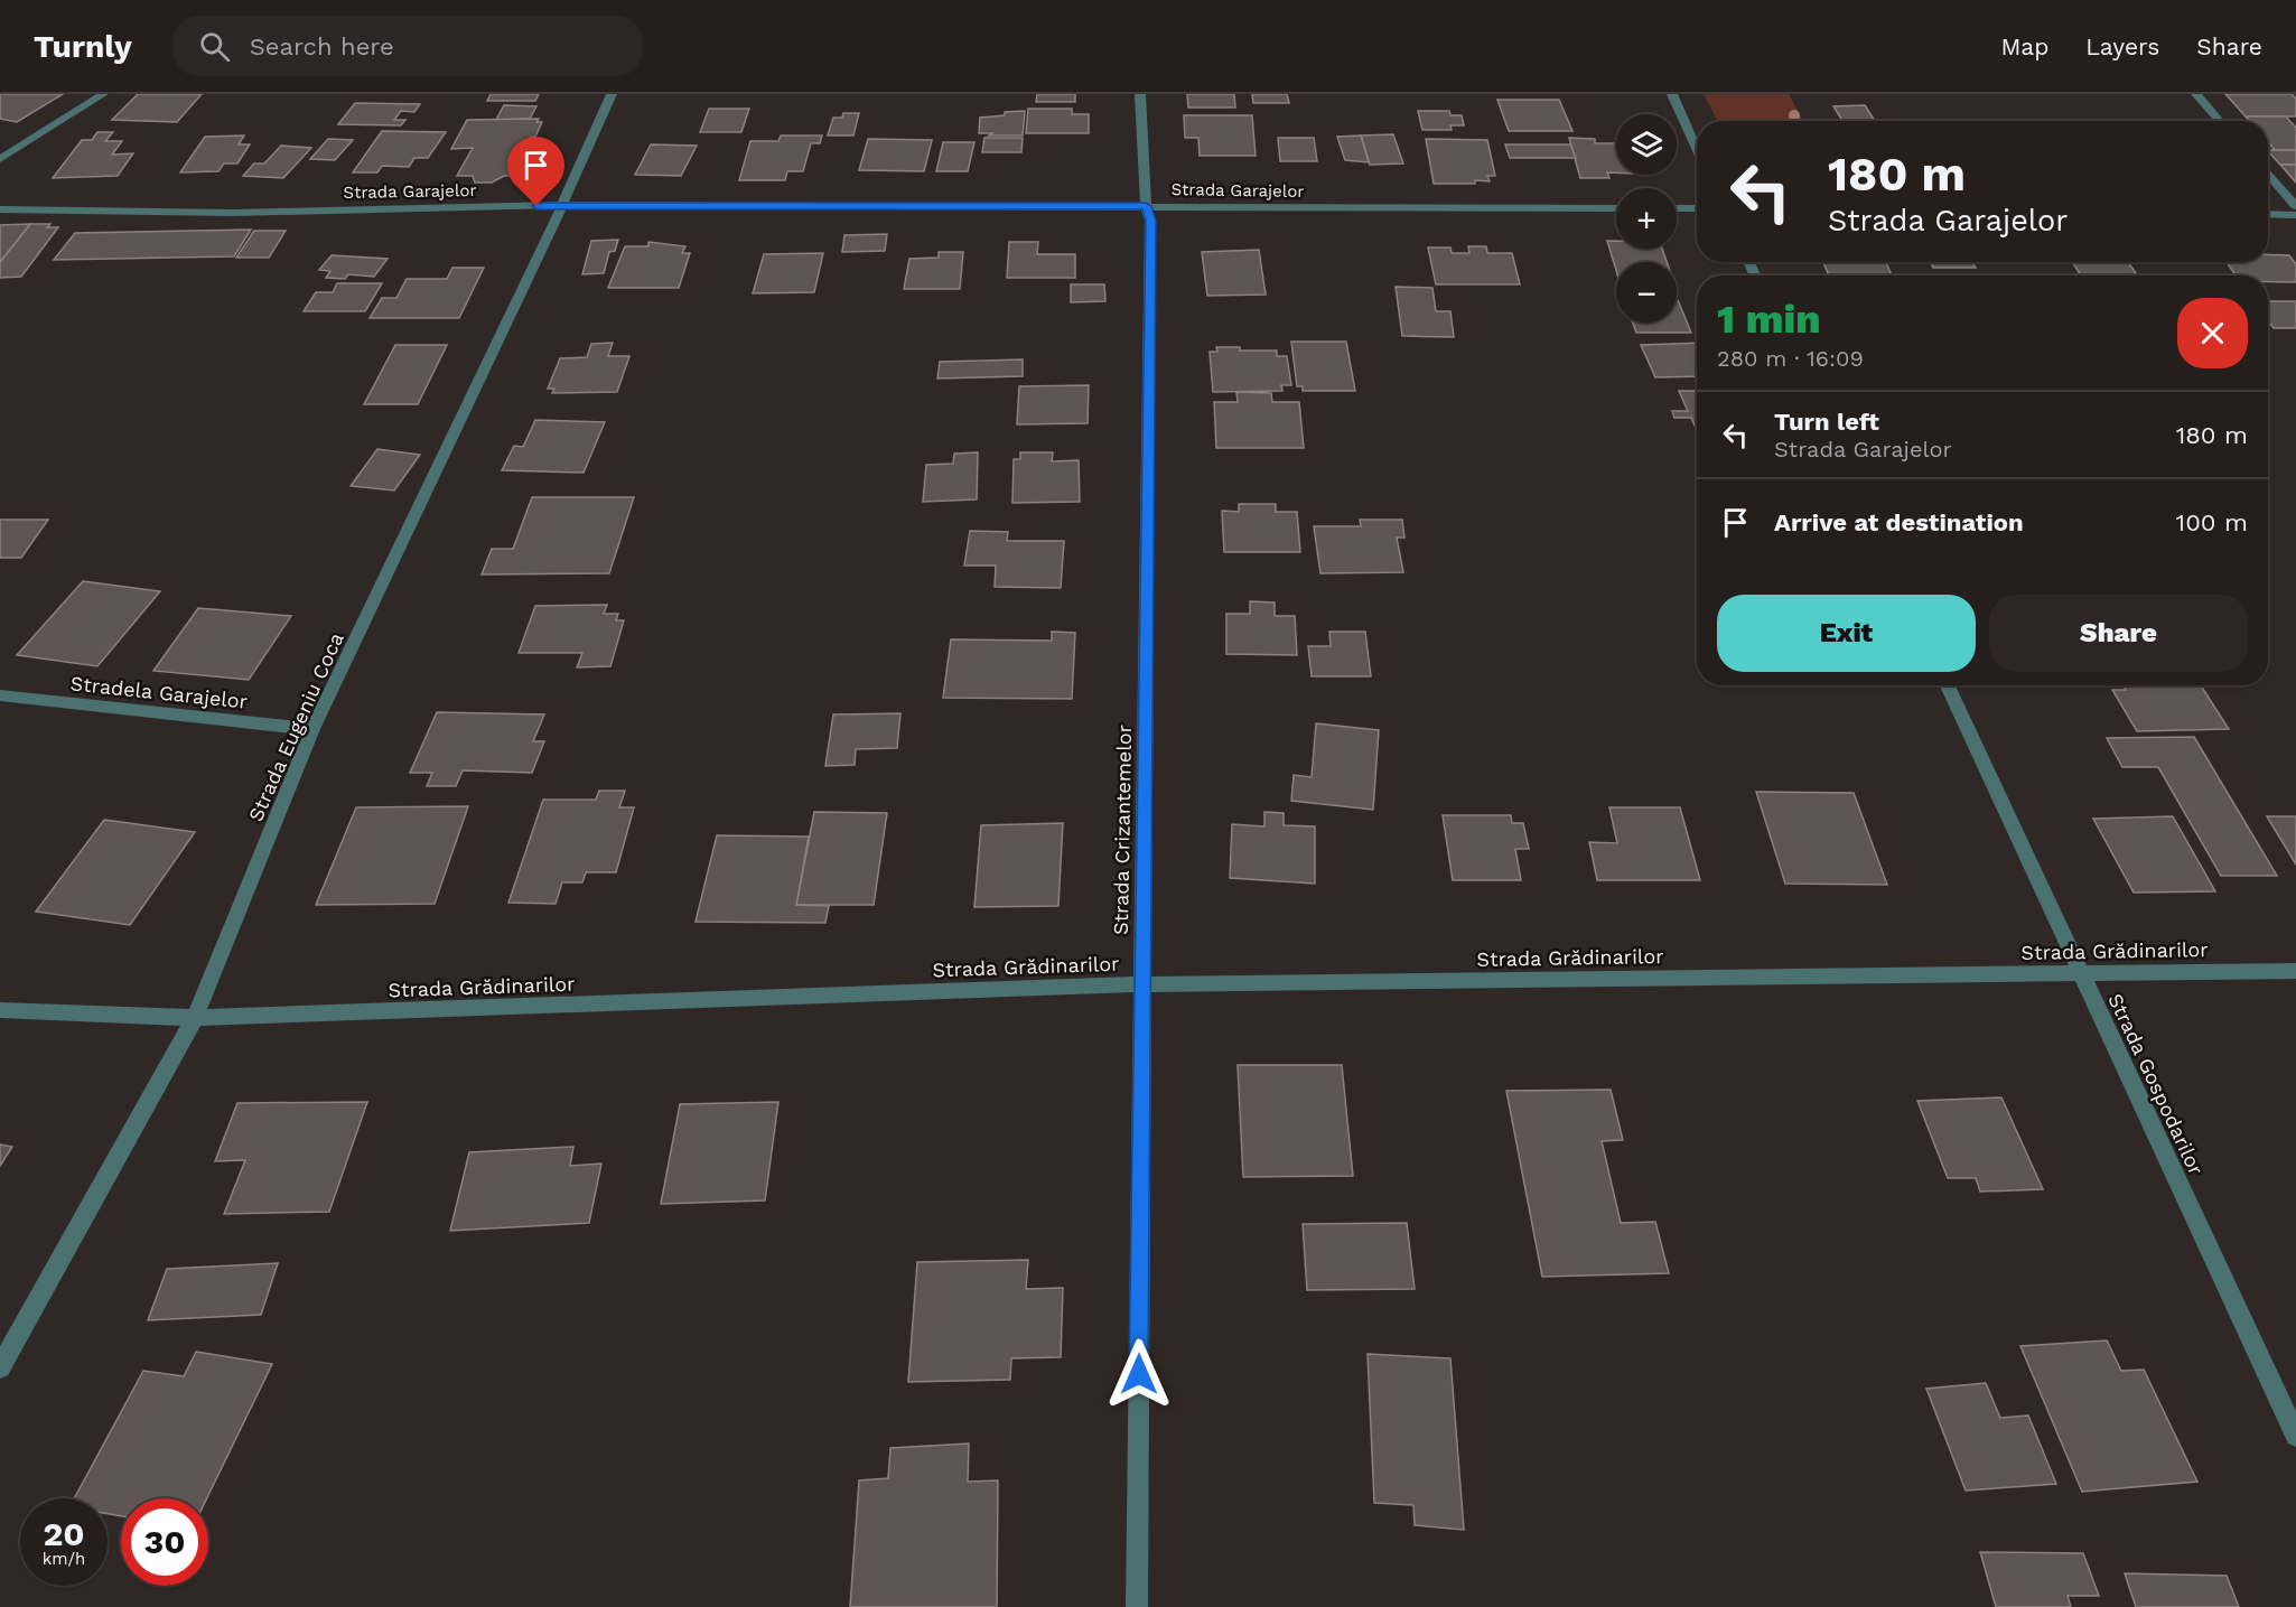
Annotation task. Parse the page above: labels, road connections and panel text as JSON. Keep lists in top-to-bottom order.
{
  "streets": {
    "street": [
      "Strada Garajelor",
      "Stradela Garajelor",
      "Strada Eugeniu Coca",
      "Strada Crizantemelor",
      "Strada Grădinarilor",
      "Strada Gospodarilor"
    ]
  },
  "crossings": [
    ["Strada Garajelor", "Strada Eugeniu Coca"],
    ["Strada Garajelor", "Strada Crizantemelor"],
    ["Stradela Garajelor", "Strada Eugeniu Coca"],
    ["Strada Eugeniu Coca", "Strada Grădinarilor"],
    ["Strada Crizantemelor", "Strada Grădinarilor"],
    ["Strada Grădinarilor", "Strada Gospodarilor"]
  ],
  "page": {
    "header": "Turnly",
    "search": "Search here",
    "nav": ["Map", "Layers", "Share"],
    "map_buttons": ["+", "−"],
    "turn": ["180 m", "Strada Garajelor"],
    "heading": ["1 min", "280 m · 16:09"],
    "list": [
      {
        "name": "Turn left",
        "note": "Strada Garajelor",
        "value": "180 m"
      },
      {
        "name": "Arrive at destination",
        "value": "100 m"
      }
    ],
    "buttons": ["Exit", "Share"],
    "speed": "20 km/h",
    "limit": "30"
  }
}
